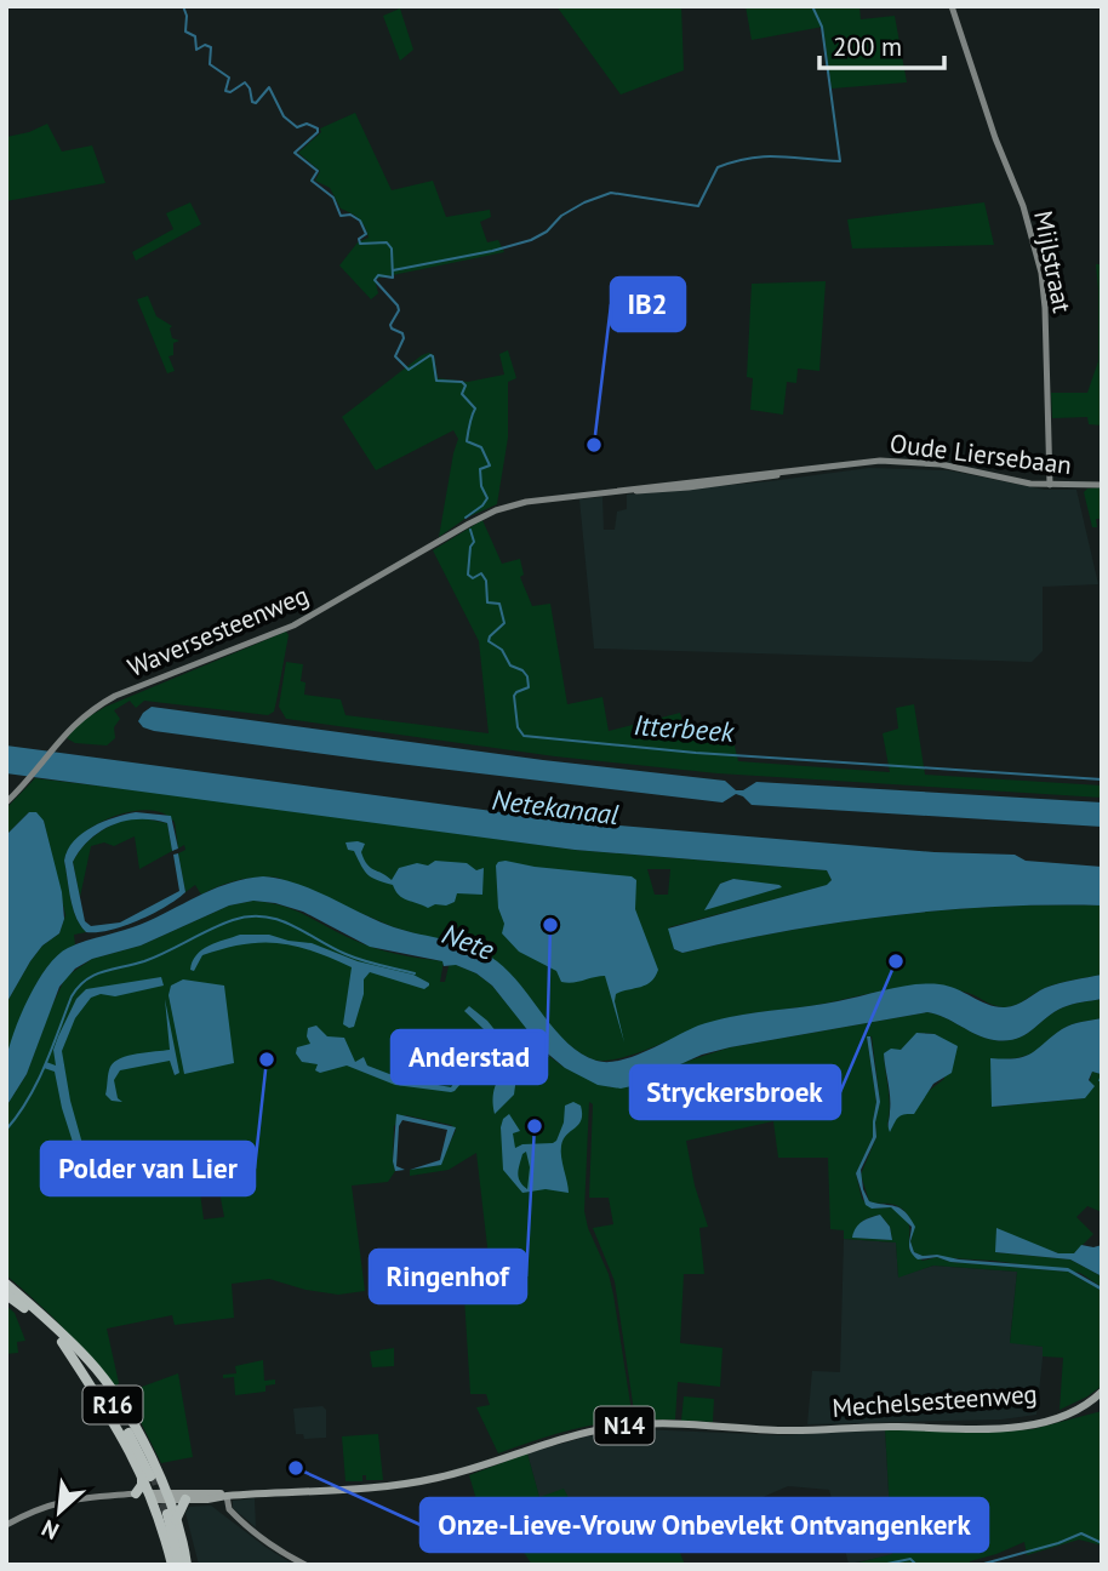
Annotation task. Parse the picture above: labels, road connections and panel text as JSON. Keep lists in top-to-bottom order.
{
  "streets": {
    "highway": ["R16"],
    "main road": [
      "Mijlstraat",
      "Oude Liersebaan",
      "Waversesteenweg",
      "Mechelsesteenweg",
      "N14"
    ]
  },
  "crossings": [
    ["Mijlstraat", "Oude Liersebaan"],
    ["Oude Liersebaan", "Waversesteenweg"]
  ],
  "water": ["Itterbeek", "Netekanaal", "Nete"],
  "places": [
    "IB2",
    "Anderstad",
    "Stryckersbroek",
    "Polder van Lier",
    "Ringenhof",
    "Onze-Lieve-Vrouw Onbevlekt Ontvangenkerk"
  ],
  "scale_bar": "200 m",
  "north": "bottom left"
}
